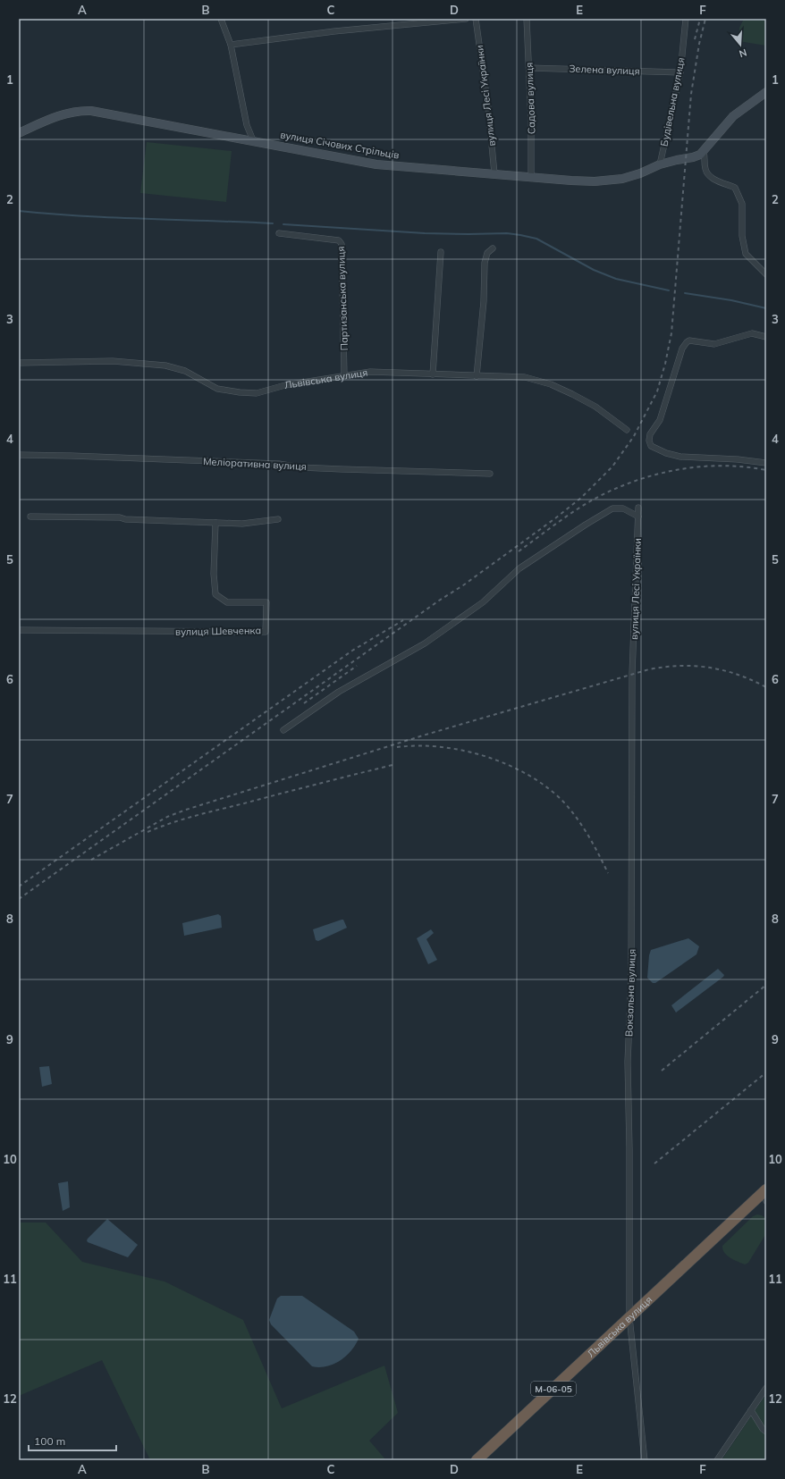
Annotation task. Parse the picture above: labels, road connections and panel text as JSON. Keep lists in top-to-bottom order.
{
  "streets": {
    "highway": ["Львівська вулиця", "М-06-05"],
    "street": [
      "Зелена вулиця",
      "вулиця Лесі Українки",
      "Садова вулиця",
      "Будівельна вулиця",
      "вулиця Січових Стрільців",
      "Партизанська вулиця",
      "Меліоративна вулиця",
      "вулиця Шевченка",
      "Вокзальна вулиця"
    ]
  },
  "crossings": [
    ["Зелена вулиця", "Садова вулиця"],
    ["Зелена вулиця", "Будівельна вулиця"],
    ["вулиця Лесі Українки", "вулиця Січових Стрільців"],
    ["вулиця Лесі Українки", "Вокзальна вулиця"],
    ["Садова вулиця", "вулиця Січових Стрільців"],
    ["Будівельна вулиця", "вулиця Січових Стрільців"],
    ["Партизанська вулиця", "Львівська вулиця"],
    ["Львівська вулиця", "Вокзальна вулиця"]
  ],
  "scale_bar": "100 m",
  "north": "bottom",
  "grid": {
    "columns": [
      "A",
      "B",
      "C",
      "D",
      "E",
      "F"
    ],
    "rows": [
      "1",
      "2",
      "3",
      "4",
      "5",
      "6",
      "7",
      "8",
      "9",
      "10",
      "11",
      "12"
    ]
  }
}
